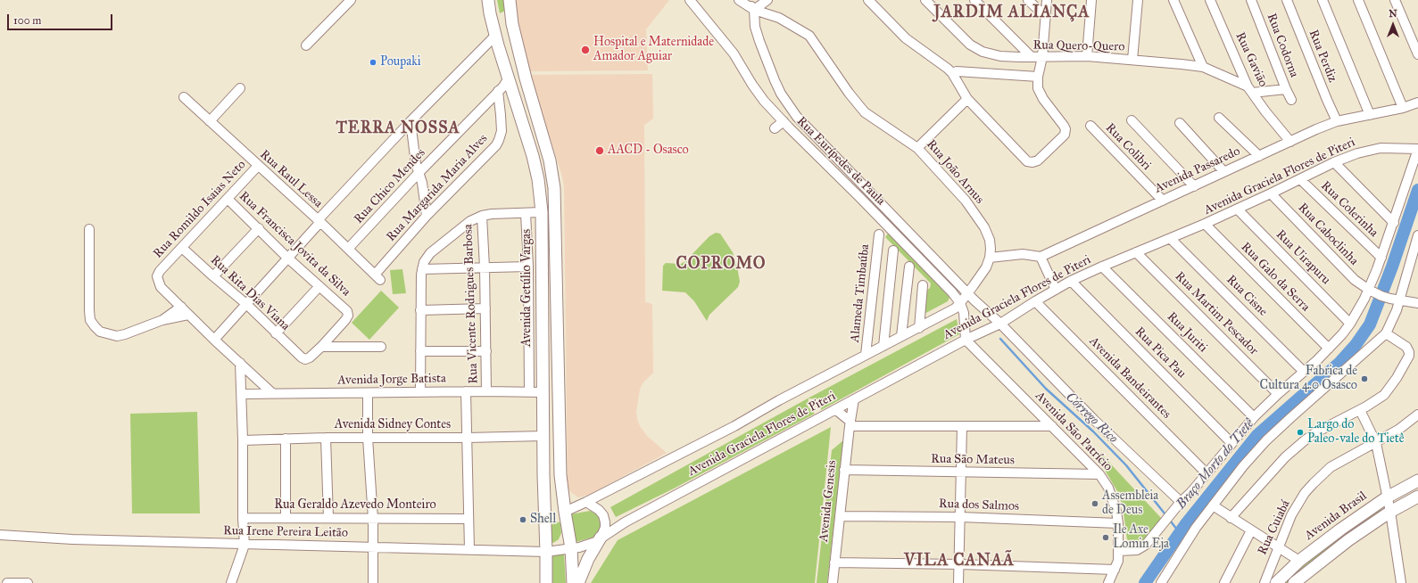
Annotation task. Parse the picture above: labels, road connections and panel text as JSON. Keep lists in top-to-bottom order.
{
  "streets": {
    "main road": ["Avenida Getúlio Vargas", "Avenida Brasil"],
    "street": [
      "Rua Codorna",
      "Rua Quero-Quero",
      "Rua Perdiz",
      "Rua Gavião",
      "Rua Colibri",
      "Rua Eurípedes de Paula",
      "Avenida Passaredo",
      "Rua João Arnus",
      "Avenida Graciela Flores de Piteri",
      "Rua Raul Lessa",
      "Rua Chico Mendes",
      "Rua Margarida Maria Alves",
      "Rua Romildo Isaias Neto",
      "Rua Colerinha",
      "Rua Caboclinha",
      "Rua Francisca Jovita da Silva",
      "Rua Uirapuru",
      "Rua Galo da Serra",
      "Rua Rita Dias Viana",
      "Alameda Timbaúba",
      "Rua Cisne",
      "Rua Vicente Rodrigues Barbosa",
      "Rua Martim Pescador",
      "Rua Juriti",
      "Rua Pica Pau",
      "Avenida Bandeirantes",
      "Avenida Jorge Batista",
      "Avenida Sidney Contes",
      "Avenida São Patrício",
      "Rua São Mateus",
      "Avenida Genesis",
      "Rua Geraldo Azevedo Monteiro",
      "Rua dos Salmos",
      "Rua Cuiabá",
      "Rua Irene Pereira Leitão"
    ]
  },
  "crossings": [
    ["Rua Codorna", "Rua Quero-Quero"],
    ["Rua Quero-Quero", "Rua Gavião"],
    ["Rua Perdiz", "Avenida Passaredo"],
    ["Rua Gavião", "Avenida Passaredo"],
    ["Rua Colibri", "Avenida Passaredo"],
    ["Rua Eurípedes de Paula", "Avenida Graciela Flores de Piteri"],
    ["Rua Eurípedes de Paula", "Avenida São Patrício"],
    ["Avenida Graciela Flores de Piteri", "Rua Colerinha"],
    ["Avenida Graciela Flores de Piteri", "Rua Caboclinha"],
    ["Avenida Graciela Flores de Piteri", "Rua Uirapuru"],
    ["Avenida Graciela Flores de Piteri", "Rua Galo da Serra"],
    ["Avenida Graciela Flores de Piteri", "Alameda Timbaúba"],
    ["Avenida Graciela Flores de Piteri", "Rua Cisne"],
    ["Avenida Graciela Flores de Piteri", "Rua Martim Pescador"],
    ["Avenida Graciela Flores de Piteri", "Rua Juriti"],
    ["Avenida Graciela Flores de Piteri", "Rua Pica Pau"],
    ["Avenida Graciela Flores de Piteri", "Avenida Bandeirantes"],
    ["Avenida Graciela Flores de Piteri", "Avenida São Patrício"],
    ["Avenida Graciela Flores de Piteri", "Avenida Genesis"],
    ["Avenida Graciela Flores de Piteri", "Rua Irene Pereira Leitão"],
    ["Rua Raul Lessa", "Rua Chico Mendes"],
    ["Rua Raul Lessa", "Rua Margarida Maria Alves"],
    ["Rua Raul Lessa", "Rua Romildo Isaias Neto"],
    ["Rua Chico Mendes", "Rua Margarida Maria Alves"],
    ["Rua Chico Mendes", "Avenida Getúlio Vargas"],
    ["Rua Romildo Isaias Neto", "Rua Francisca Jovita da Silva"],
    ["Rua Romildo Isaias Neto", "Rua Rita Dias Viana"],
    ["Rua Romildo Isaias Neto", "Avenida Jorge Batista"],
    ["Rua Francisca Jovita da Silva", "Rua Rita Dias Viana"],
    ["Avenida Getúlio Vargas", "Avenida Jorge Batista"],
    ["Avenida Getúlio Vargas", "Avenida Sidney Contes"],
    ["Avenida Getúlio Vargas", "Rua Irene Pereira Leitão"],
    ["Rua Vicente Rodrigues Barbosa", "Avenida Jorge Batista"],
    ["Avenida São Patrício", "Rua São Mateus"],
    ["Avenida São Patrício", "Rua dos Salmos"],
    ["Rua São Mateus", "Avenida Genesis"],
    ["Avenida Genesis", "Rua dos Salmos"]
  ],
  "districts": [
    "JARDIM ALIANÇA",
    "TERRA NOSSA",
    "COPROMO",
    "VILA CANAÃ"
  ],
  "water": ["Córrego Rico", "Braço Morto do Tietê"],
  "places": [
    "Hospital e Maternidade Amador Aguiar",
    "Poupaki",
    "AACD - Osasco",
    "Fabrica de Cultura 4.0 Osasco",
    "Largo do Paleo-vale do Tietê",
    "Assembleia de Deus",
    "Shell",
    "Ile Axe Lomin Eja"
  ],
  "scale_bar": "100 m",
  "north": "top"
}
